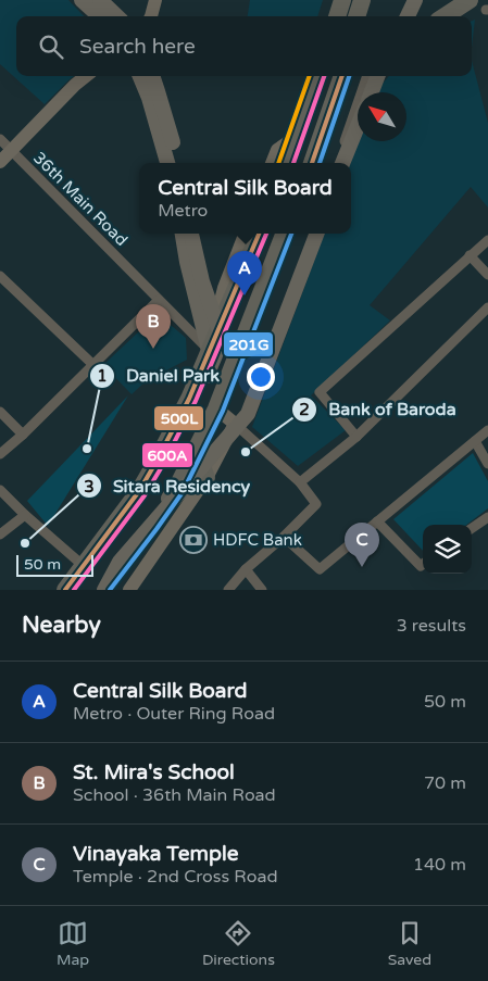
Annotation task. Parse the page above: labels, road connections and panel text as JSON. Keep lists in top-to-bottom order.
{
  "streets": {
    "street": ["36th Main Road"]
  },
  "places": {
    "other": ["Daniel Park", "Bank of Baroda", "Sitara Residency"],
    "bank": ["HDFC Bank"]
  },
  "lines": ["transit line 500L", "transit line 600A", "transit line 201G"],
  "scale_bar": "50 m",
  "north": "top left",
  "page": {
    "search": "Search here",
    "popup": ["Central Silk Board", "Metro"],
    "pins": ["A", "B", "C"],
    "scale": "50 m",
    "heading": ["Nearby", "3 results"],
    "list": [
      {
        "mark": "A",
        "name": "Central Silk Board",
        "note": "Metro · Outer Ring Road",
        "value": "50 m"
      },
      {
        "mark": "B",
        "name": "St. Mira's School",
        "note": "School · 36th Main Road",
        "value": "70 m"
      },
      {
        "mark": "C",
        "name": "Vinayaka Temple",
        "note": "Temple · 2nd Cross Road",
        "value": "140 m"
      }
    ],
    "nav": ["Map", "Directions", "Saved"]
  }
}
